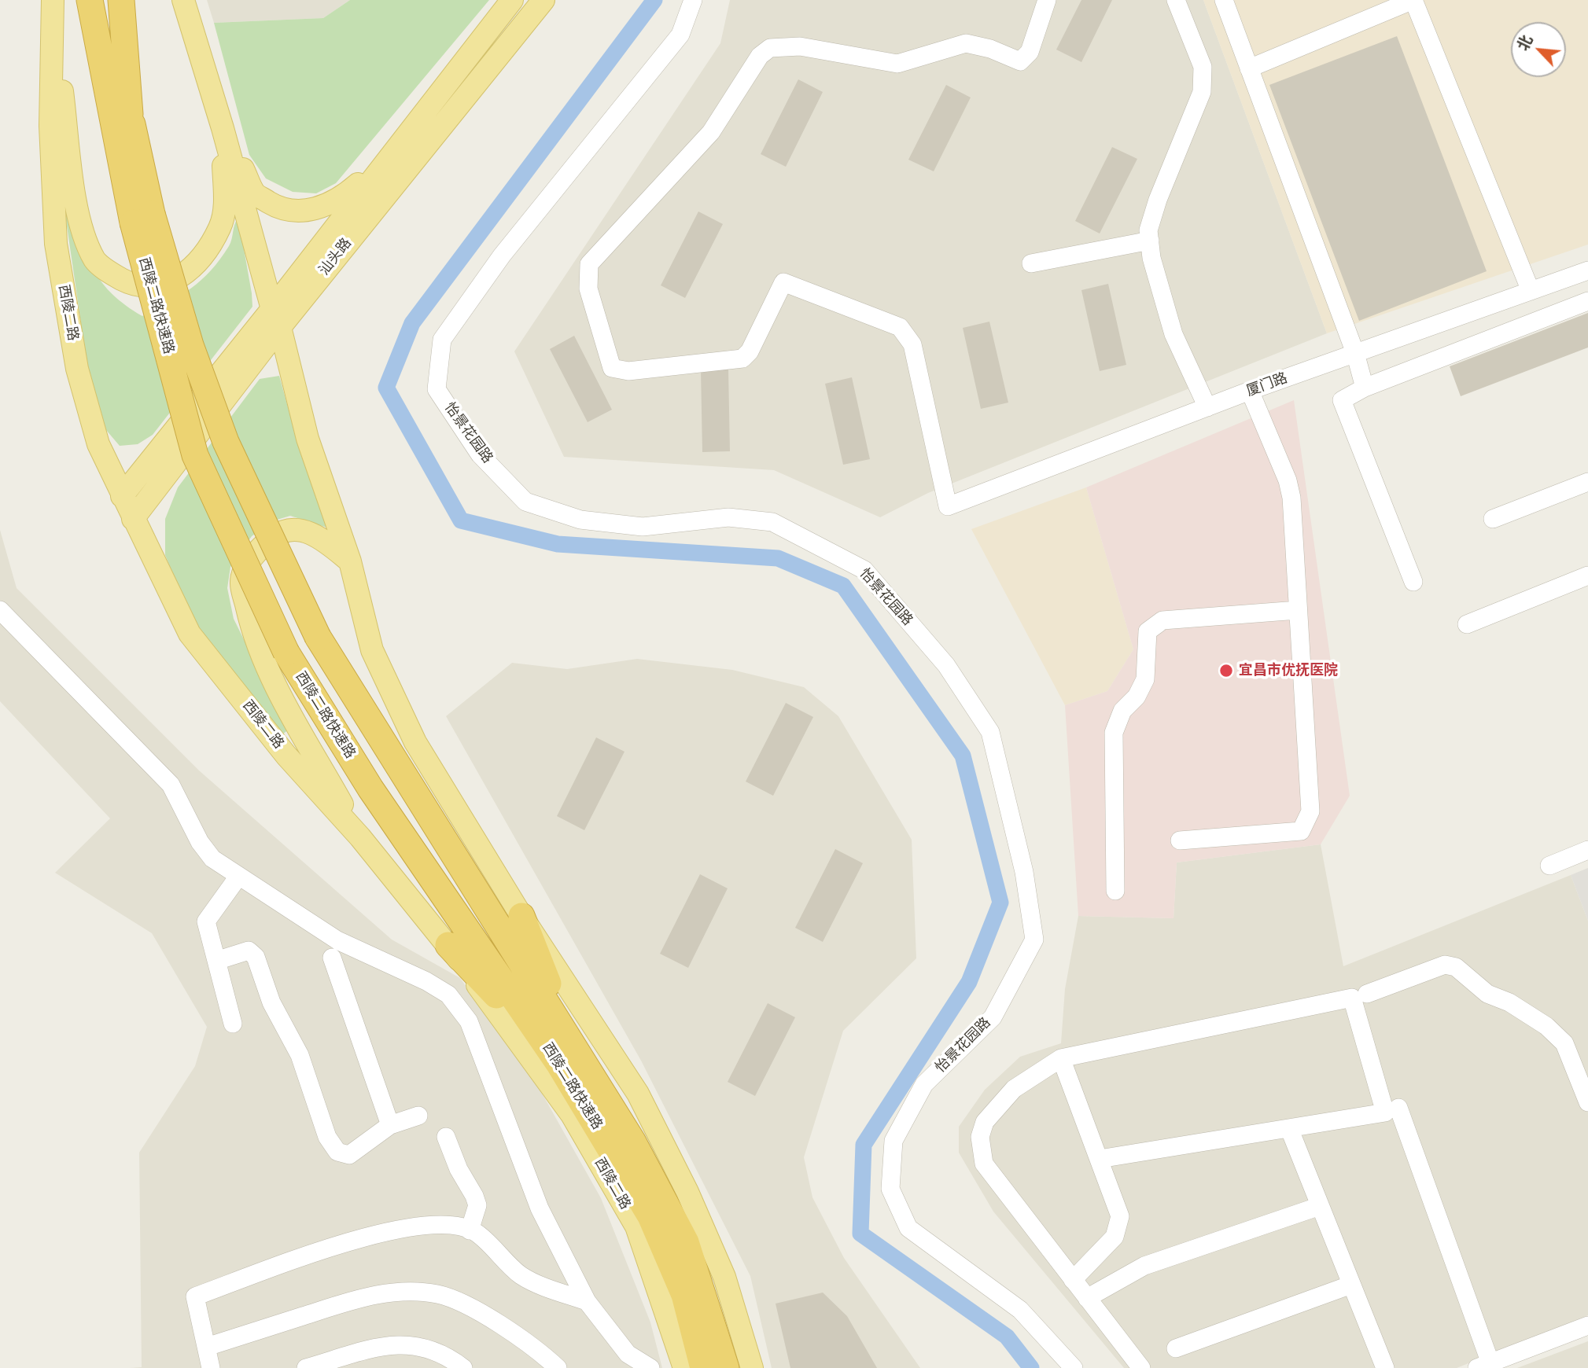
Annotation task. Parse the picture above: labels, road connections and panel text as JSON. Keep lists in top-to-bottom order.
{
  "streets": {
    "highway": ["西陵二路快速路"],
    "main road": ["汕头路", "西陵二路"],
    "street": ["厦门路", "怡景花园路"]
  },
  "crossings": [
    ["汕头路", "西陵二路"]
  ],
  "places": ["宜昌市优抚医院"],
  "north": "top left"
}
